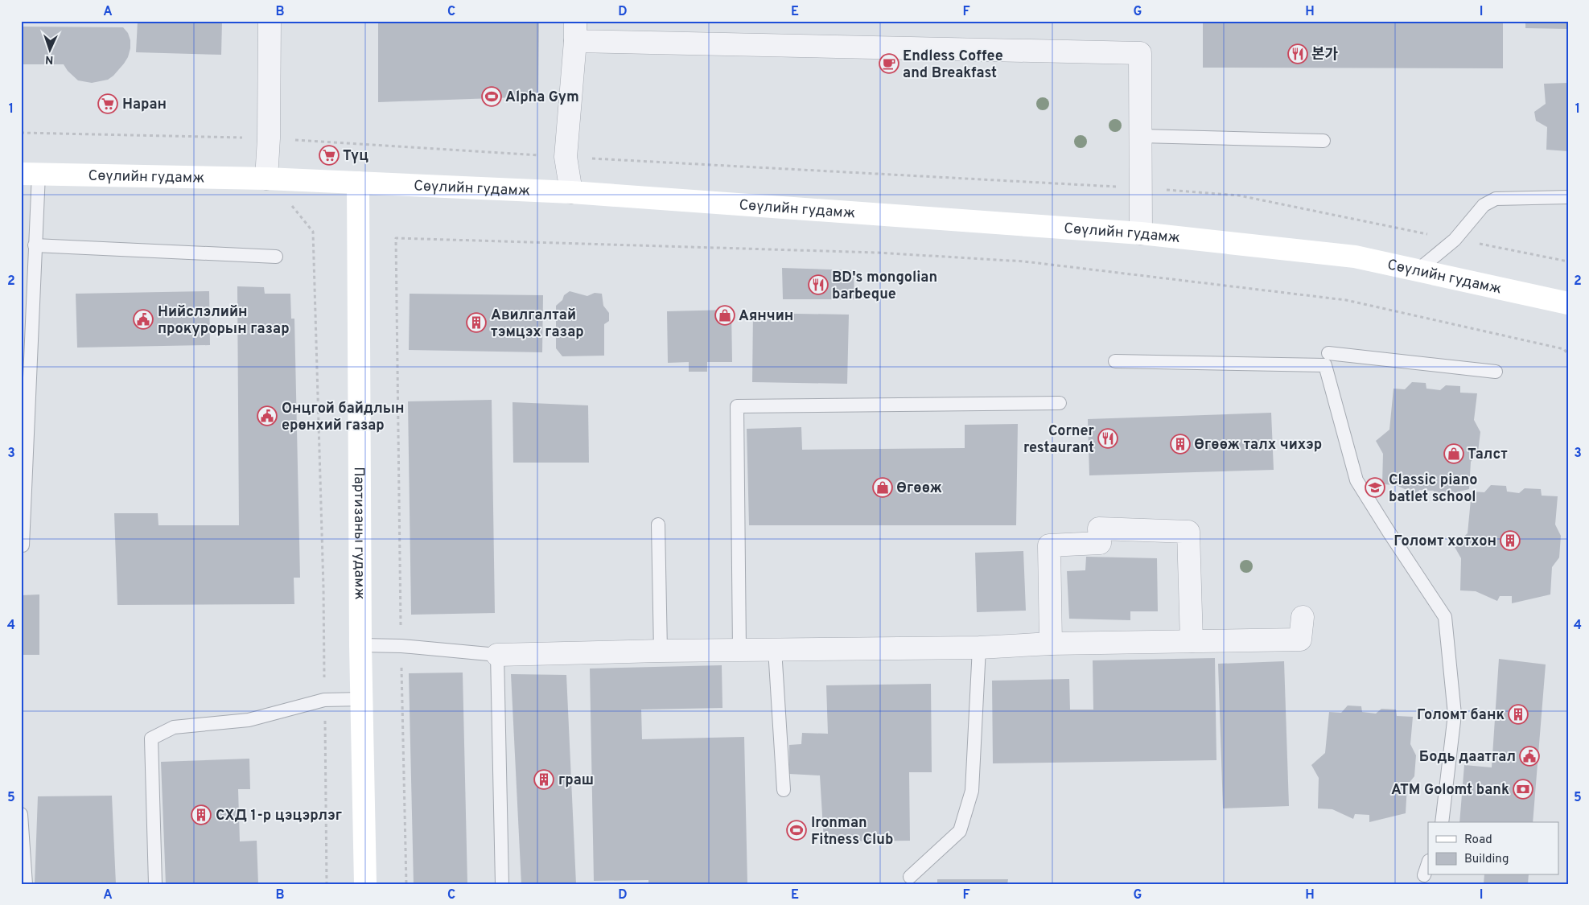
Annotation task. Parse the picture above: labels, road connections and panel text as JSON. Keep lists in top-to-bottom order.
{
  "streets": {
    "main road": ["Сөүлийн гудамж", "Партизаны гудамж"]
  },
  "crossings": [
    ["Сөүлийн гудамж", "Партизаны гудамж"]
  ],
  "places": {
    "restaurant": ["본가", "BD's mongolian barbeque", "Corner restaurant"],
    "cafe": ["Endless Coffee and Breakfast"],
    "sports": ["Alpha Gym", "Ironman Fitness Club"],
    "supermarket": ["Наран", "Түц"],
    "shop": ["Аянчин", "Талст", "Өгөөж"],
    "public building": ["Нийслэлийн прокурорын газар", "Онцгой байдлын ерөнхий газар", "Бодь даатгал"],
    "building": [
      "Авилгалтай тэмцэх газар",
      "Өгөөж талх чихэр",
      "Голомт хотхон",
      "Голомт банк",
      "граш",
      "СХД 1-р цэцэрлэг"
    ],
    "school or university": ["Classic piano batlet school"],
    "bank": ["ATM Golomt bank"]
  },
  "legend": ["Road", "Building"],
  "north": "bottom",
  "grid": {
    "columns": [
      "A",
      "B",
      "C",
      "D",
      "E",
      "F",
      "G",
      "H",
      "I"
    ],
    "rows": [
      "1",
      "2",
      "3",
      "4",
      "5"
    ]
  }
}
